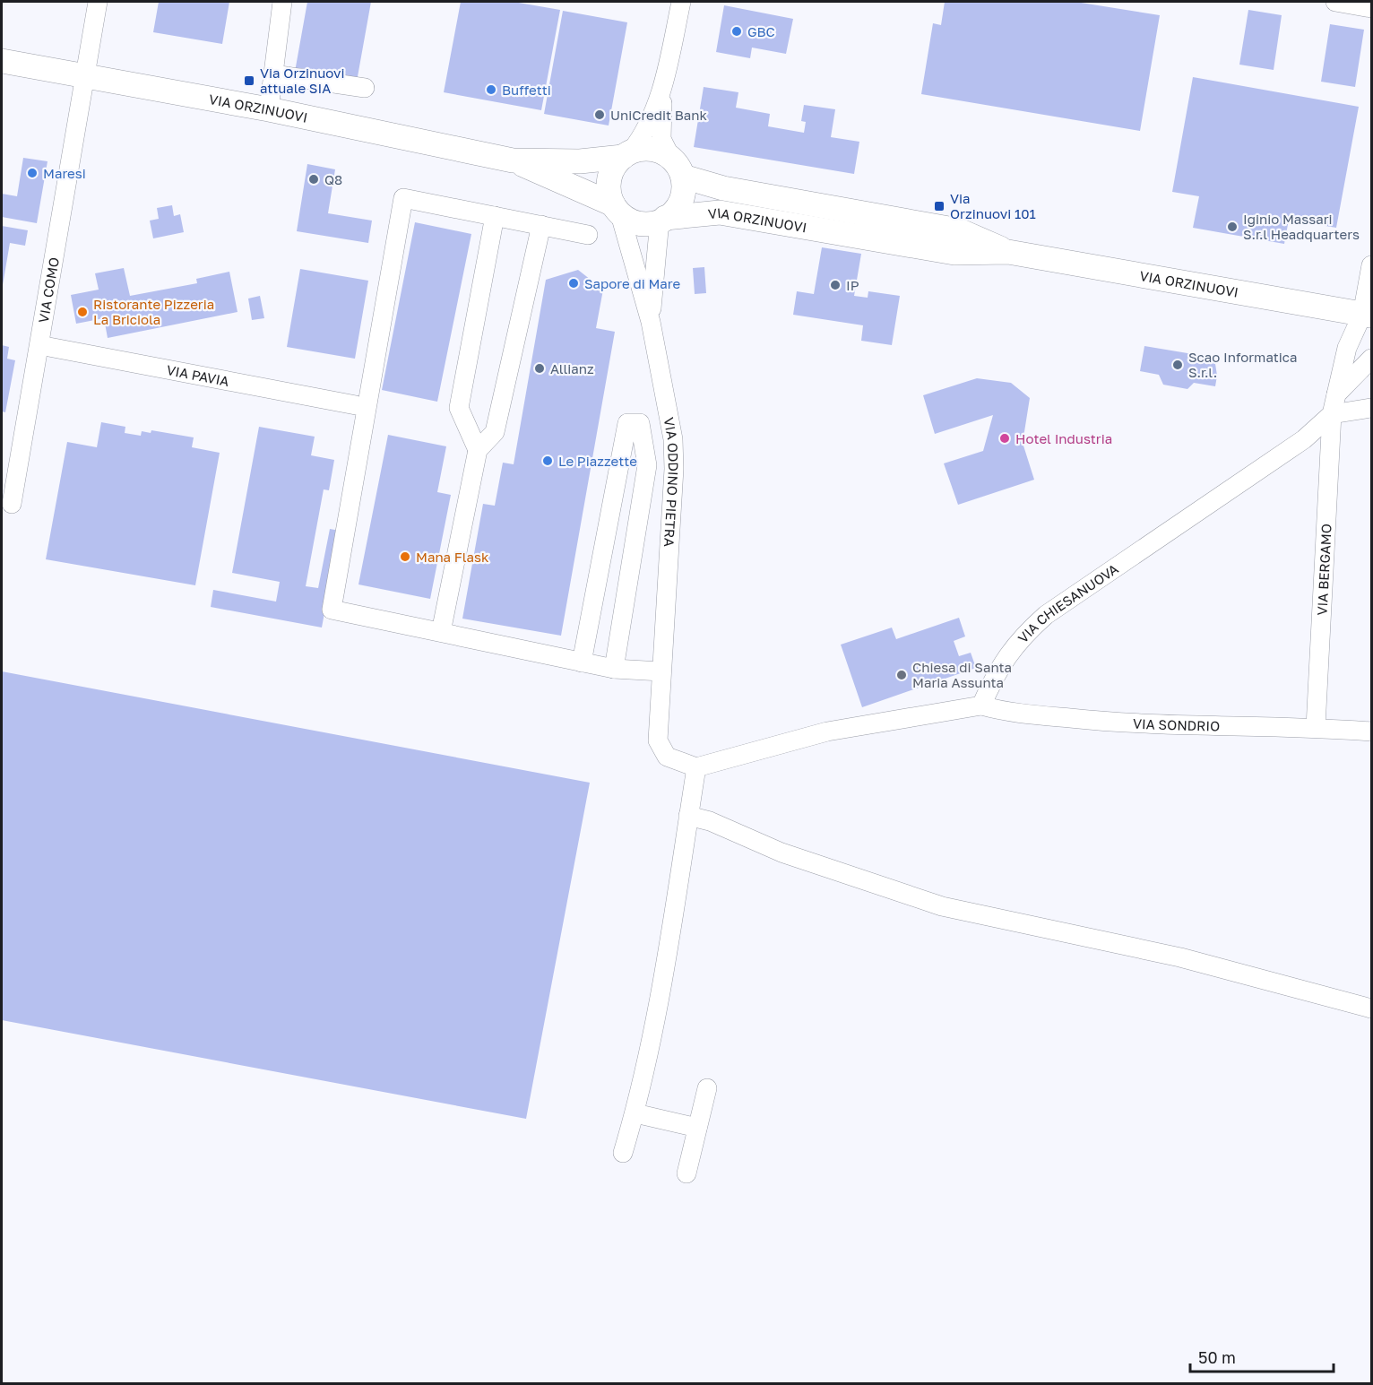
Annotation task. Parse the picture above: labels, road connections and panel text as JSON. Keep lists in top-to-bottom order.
{
  "streets": {
    "main road": ["VIA ORZINUOVI"],
    "street": [
      "VIA COMO",
      "VIA PAVIA",
      "VIA ODDINO PIETRA",
      "VIA BERGAMO",
      "VIA CHIESANUOVA",
      "VIA SONDRIO"
    ]
  },
  "crossings": [
    ["VIA ORZINUOVI", "VIA COMO"],
    ["VIA ORZINUOVI", "VIA ODDINO PIETRA"],
    ["VIA COMO", "VIA PAVIA"],
    ["VIA BERGAMO", "VIA CHIESANUOVA"],
    ["VIA BERGAMO", "VIA SONDRIO"],
    ["VIA CHIESANUOVA", "VIA SONDRIO"]
  ],
  "places": {
    "other": [
      "GBC",
      "Buffetti",
      "UniCredit Bank",
      "Maresi",
      "Q8",
      "Iginio Massari S.r.l Headquarters",
      "Sapore di Mare",
      "IP",
      "Ristorante Pizzeria La Briciola",
      "Scao Informatica S.r.l.",
      "Allianz",
      "Hotel Industria",
      "Le Piazzette",
      "Mana Flask",
      "Chiesa di Santa Maria Assunta"
    ],
    "transit": ["Via Orzinuovi attuale SIA", "Via Orzinuovi 101"]
  },
  "scale_bar": "50 m"
}
